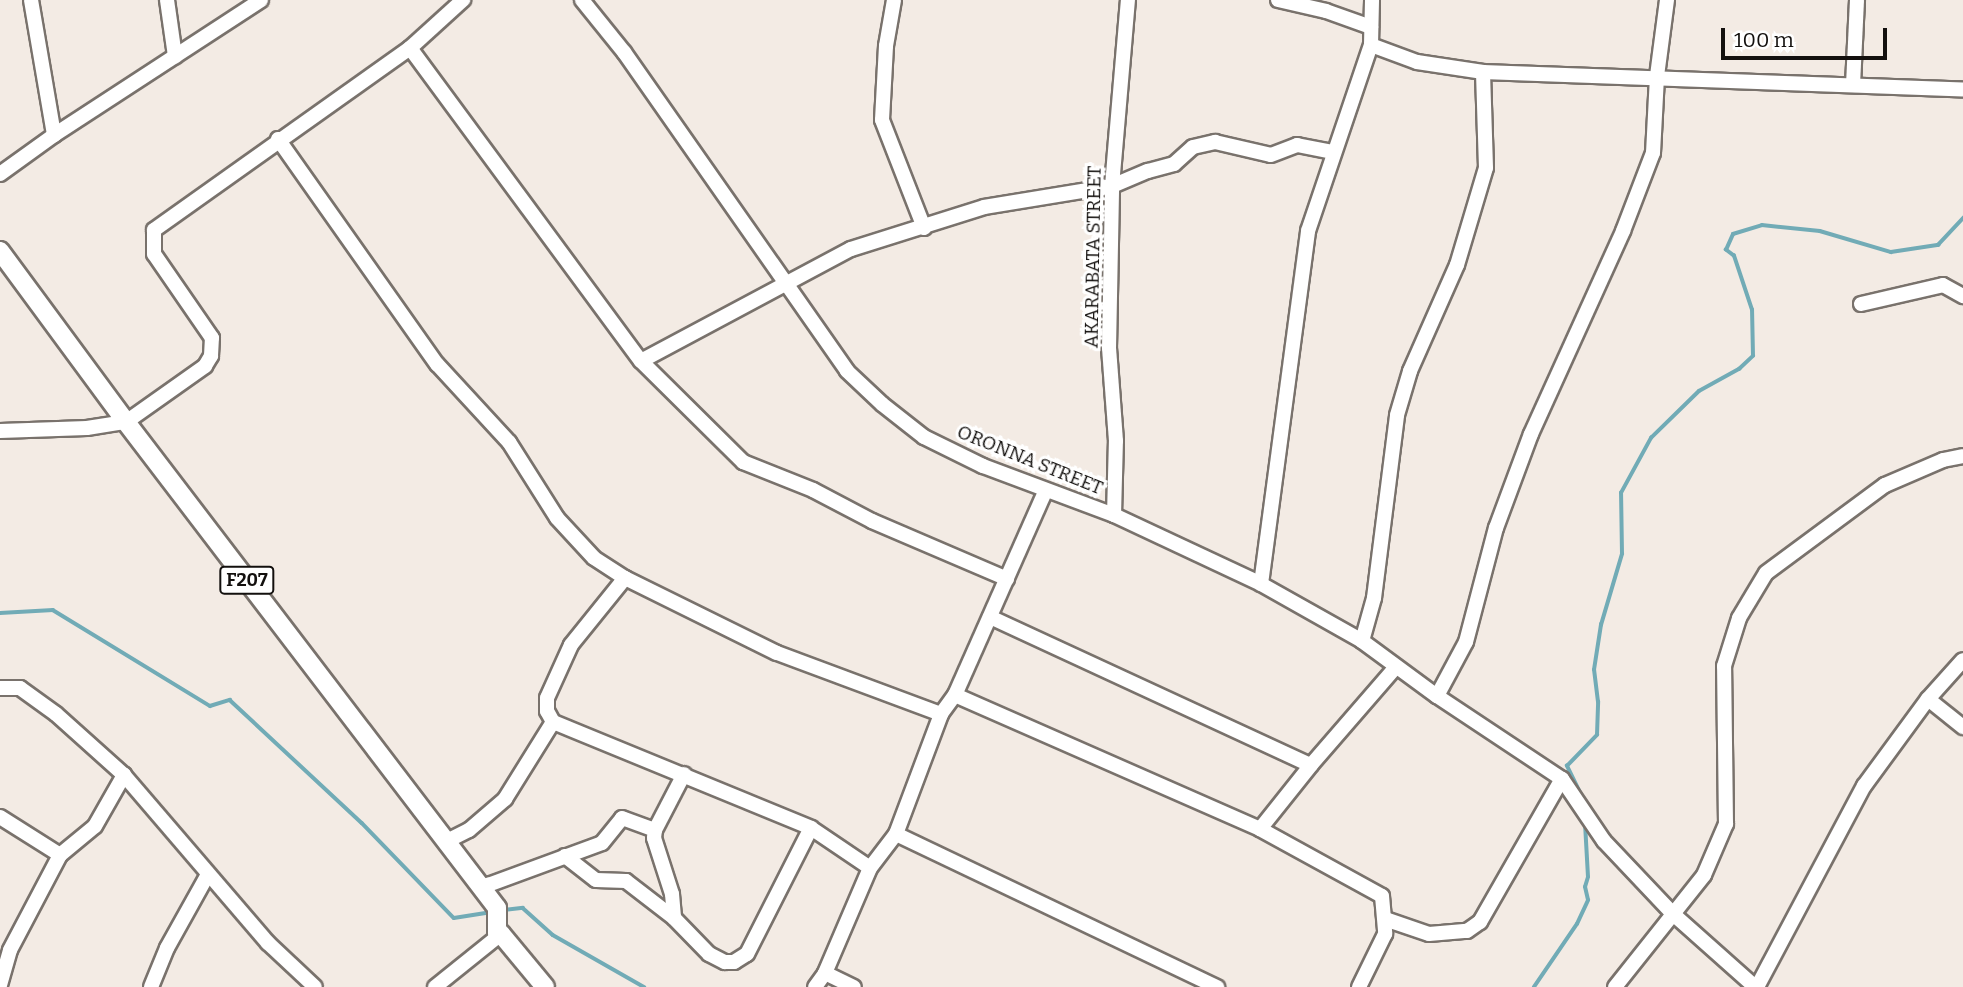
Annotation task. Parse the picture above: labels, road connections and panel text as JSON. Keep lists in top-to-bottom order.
{
  "streets": {
    "main road": ["F207"],
    "street": ["AKARABATA STREET", "ORONNA STREET"]
  },
  "crossings": [
    ["AKARABATA STREET", "ORONNA STREET"]
  ],
  "scale_bar": "100 m"
}
